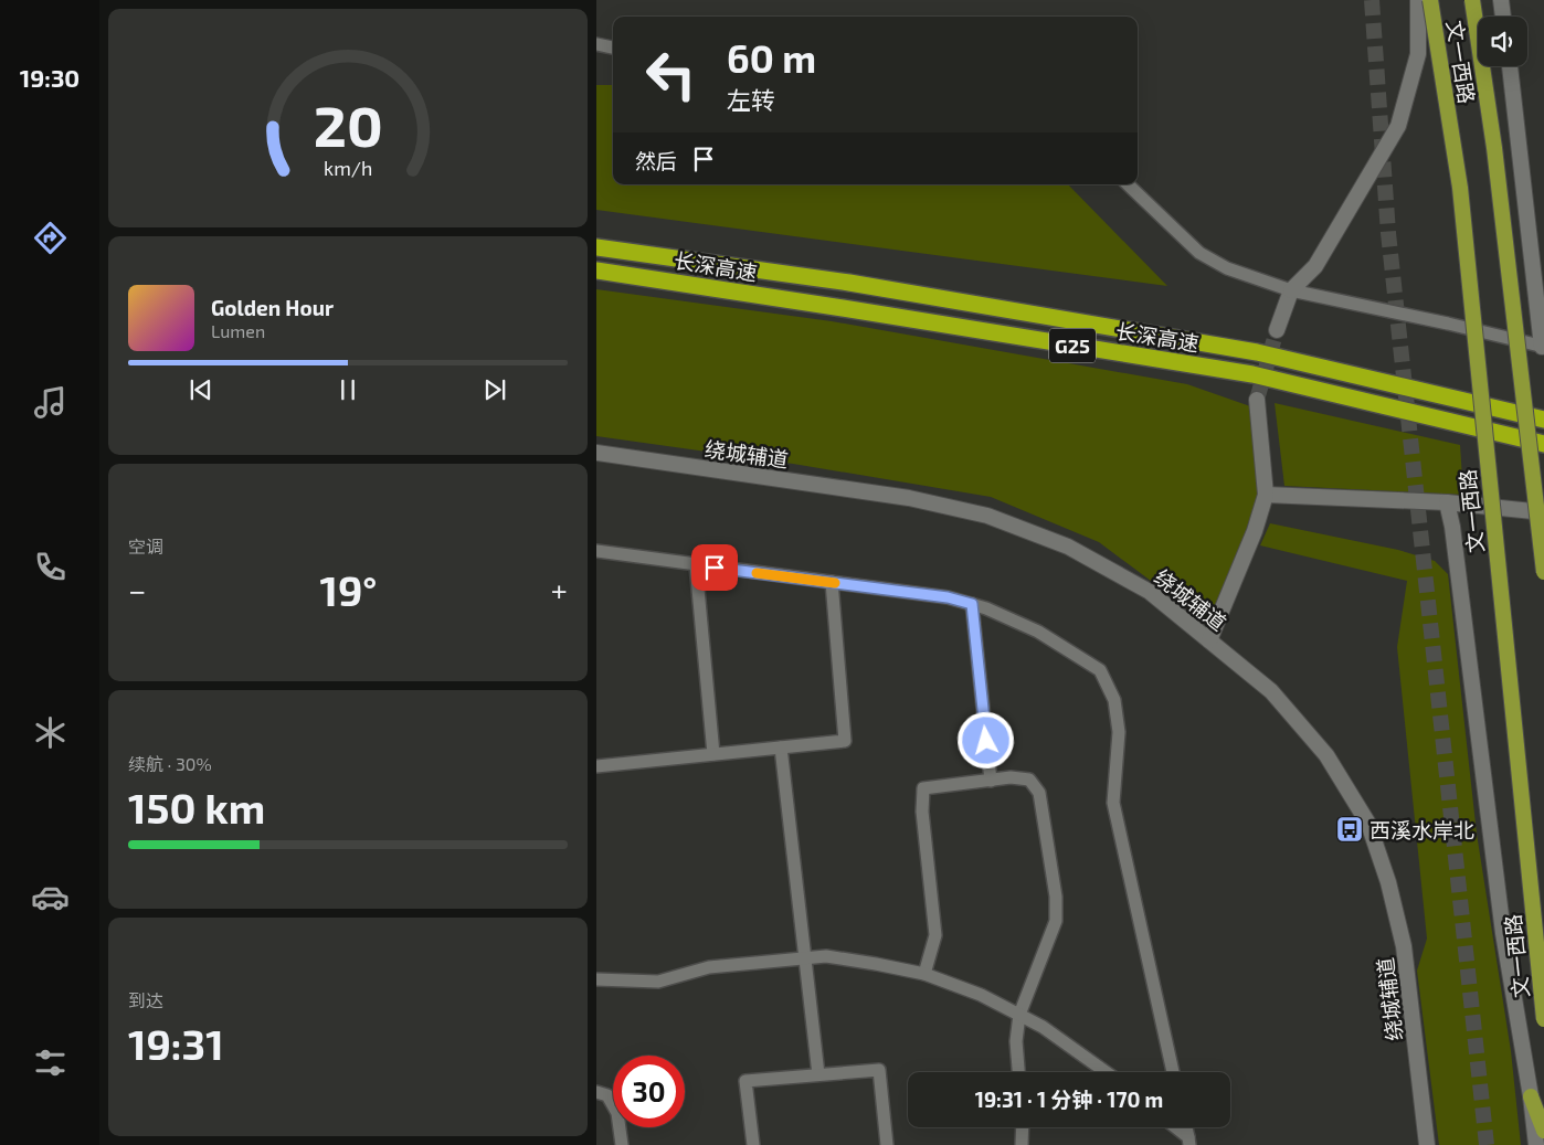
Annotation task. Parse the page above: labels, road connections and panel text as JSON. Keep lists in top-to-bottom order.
{
  "streets": {
    "highway": ["长深高速", "G25"],
    "main road": ["文一西路"],
    "street": ["绕城辅道"]
  },
  "places": {
    "bus stop": ["西溪水岸北"]
  },
  "page": {
    "tabs": "19:30",
    "turn": ["60 m", "左转"],
    "then": "然后",
    "song": ["Golden Hour", "Lumen"],
    "tile": [
      "空调",
      ["续航 · 30%", "150 km"],
      ["到达", "19:31"]
    ],
    "heat": ["−", "19°", "+"],
    "limit": "30",
    "trip": "19:31 · 1 分钟 · 170 m",
    "gauge": ["20", "km/h"]
  }
}
